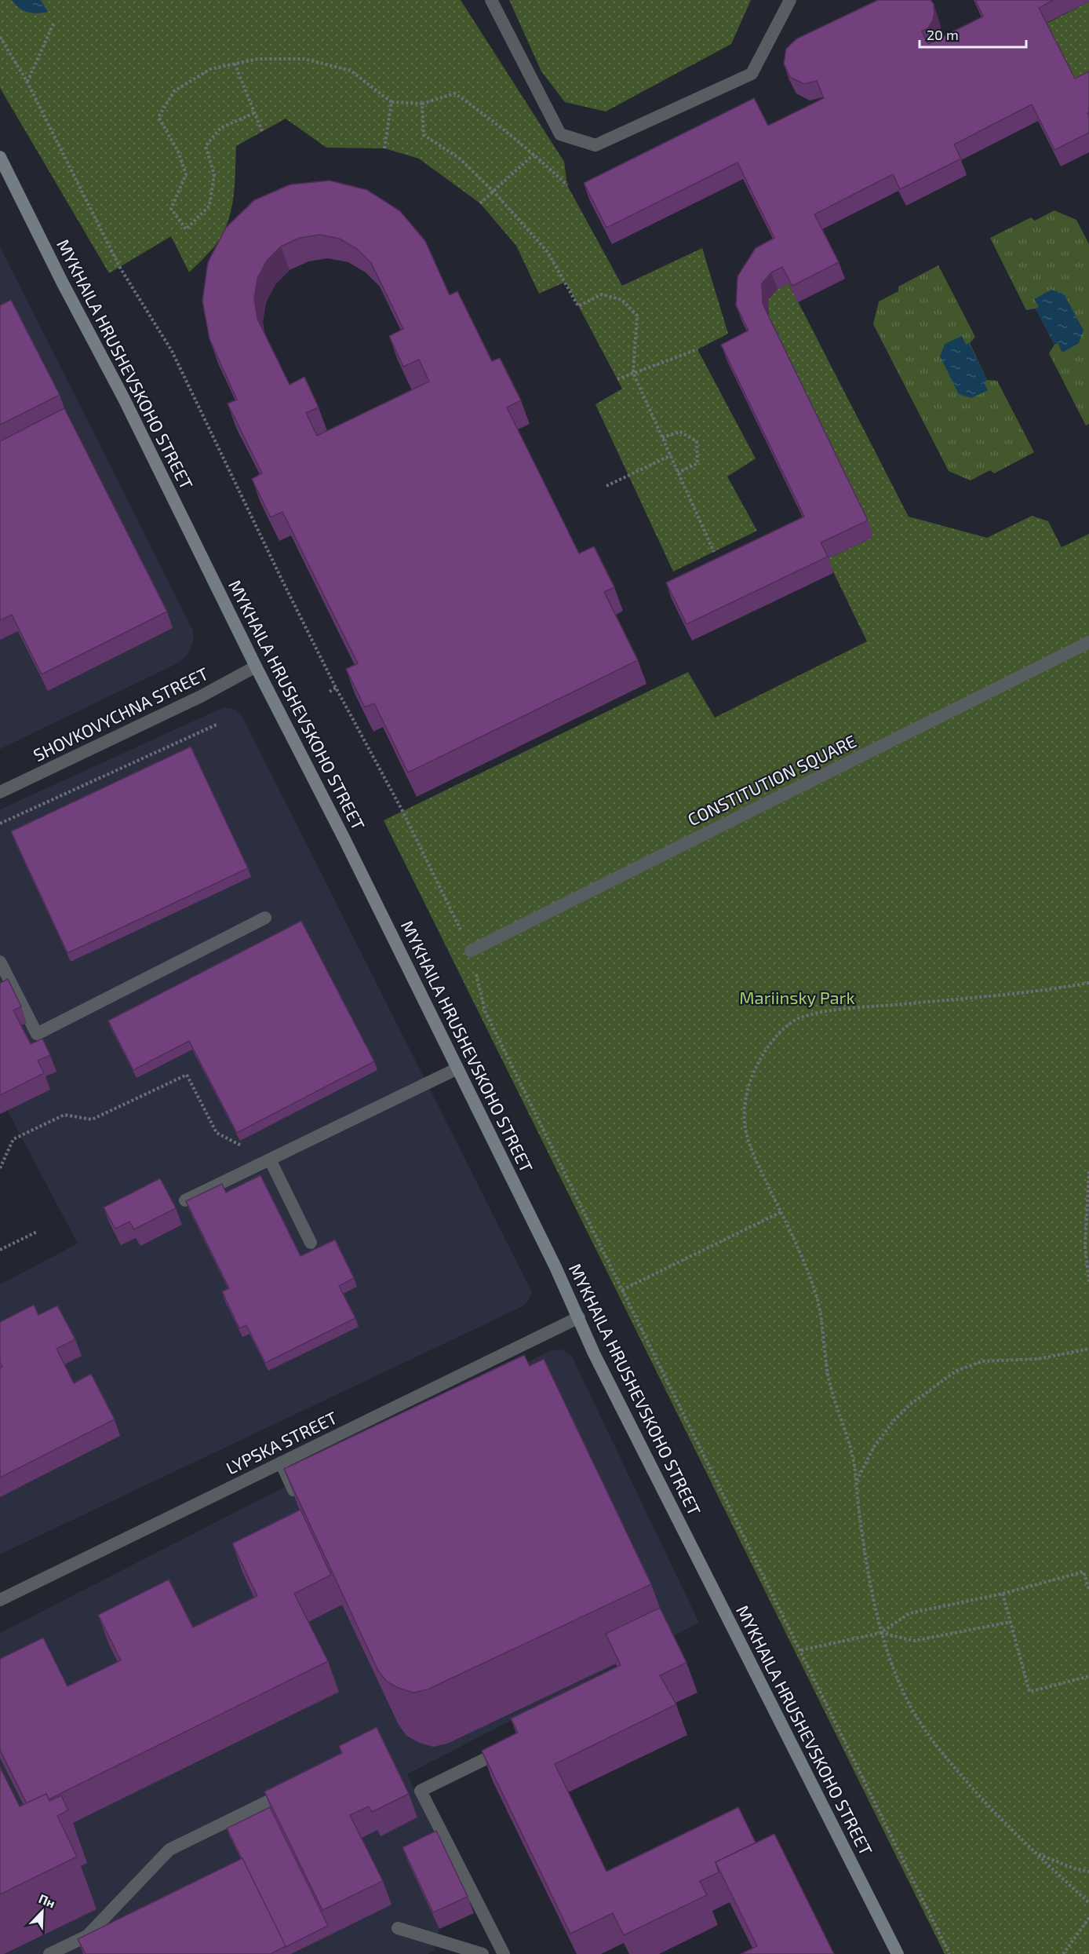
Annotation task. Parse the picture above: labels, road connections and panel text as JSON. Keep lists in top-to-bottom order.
{
  "streets": {
    "main road": ["MYKHAILA HRUSHEVSKOHO STREET"],
    "street": ["SHOVKOVYCHNA STREET", "CONSTITUTION SQUARE", "LYPSKA STREET"]
  },
  "crossings": [
    ["MYKHAILA HRUSHEVSKOHO STREET", "SHOVKOVYCHNA STREET"],
    ["MYKHAILA HRUSHEVSKOHO STREET", "LYPSKA STREET"]
  ],
  "parks": ["Mariinsky Park"],
  "scale_bar": "20 m",
  "north": "top right"
}
